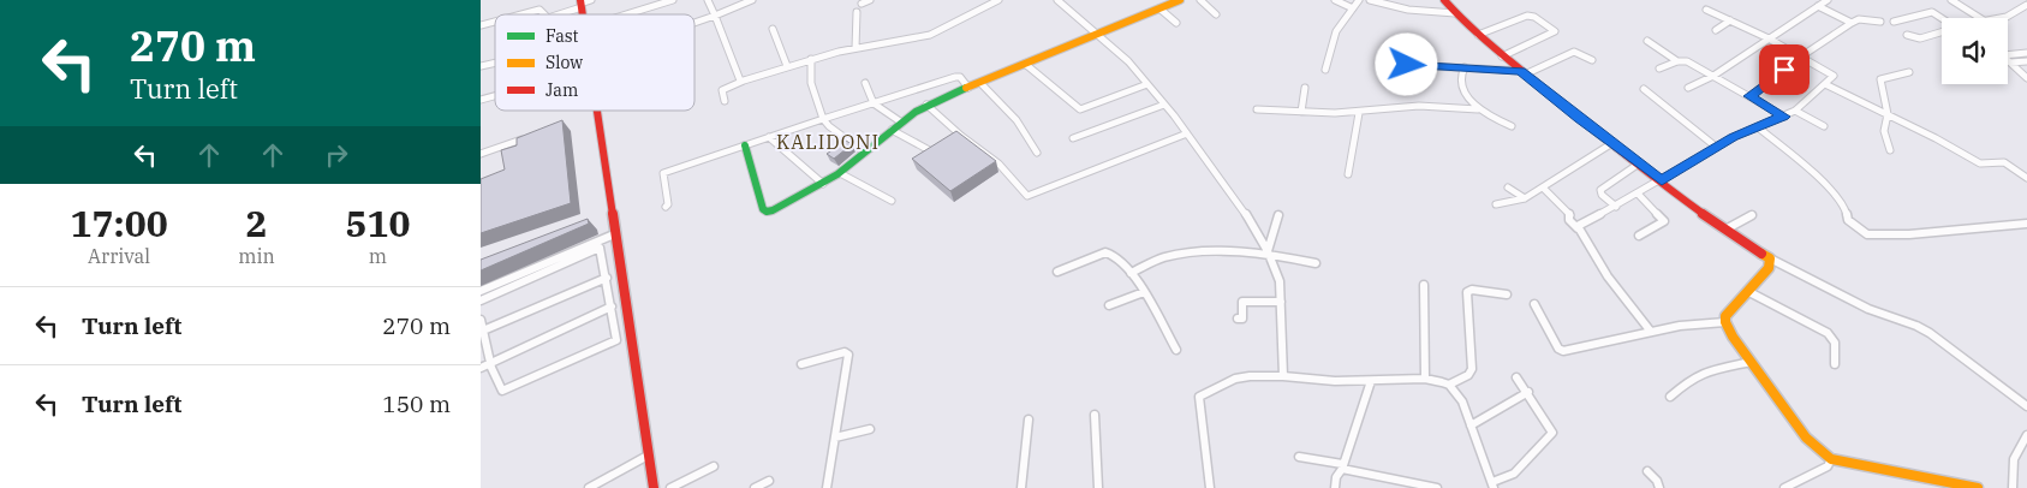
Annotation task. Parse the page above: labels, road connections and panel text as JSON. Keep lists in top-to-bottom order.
{
  "districts": ["KALIDONI"],
  "legend": ["Fast", "Slow", "Jam"],
  "page": {
    "turn": ["270 m", "Turn left"],
    "eta": [
      "17:00",
      "Arrival",
      "2",
      "min",
      "510",
      "m"
    ],
    "list": [
      {
        "name": "Turn left",
        "value": "270 m"
      },
      {
        "name": "Turn left",
        "value": "150 m"
      }
    ]
  }
}
